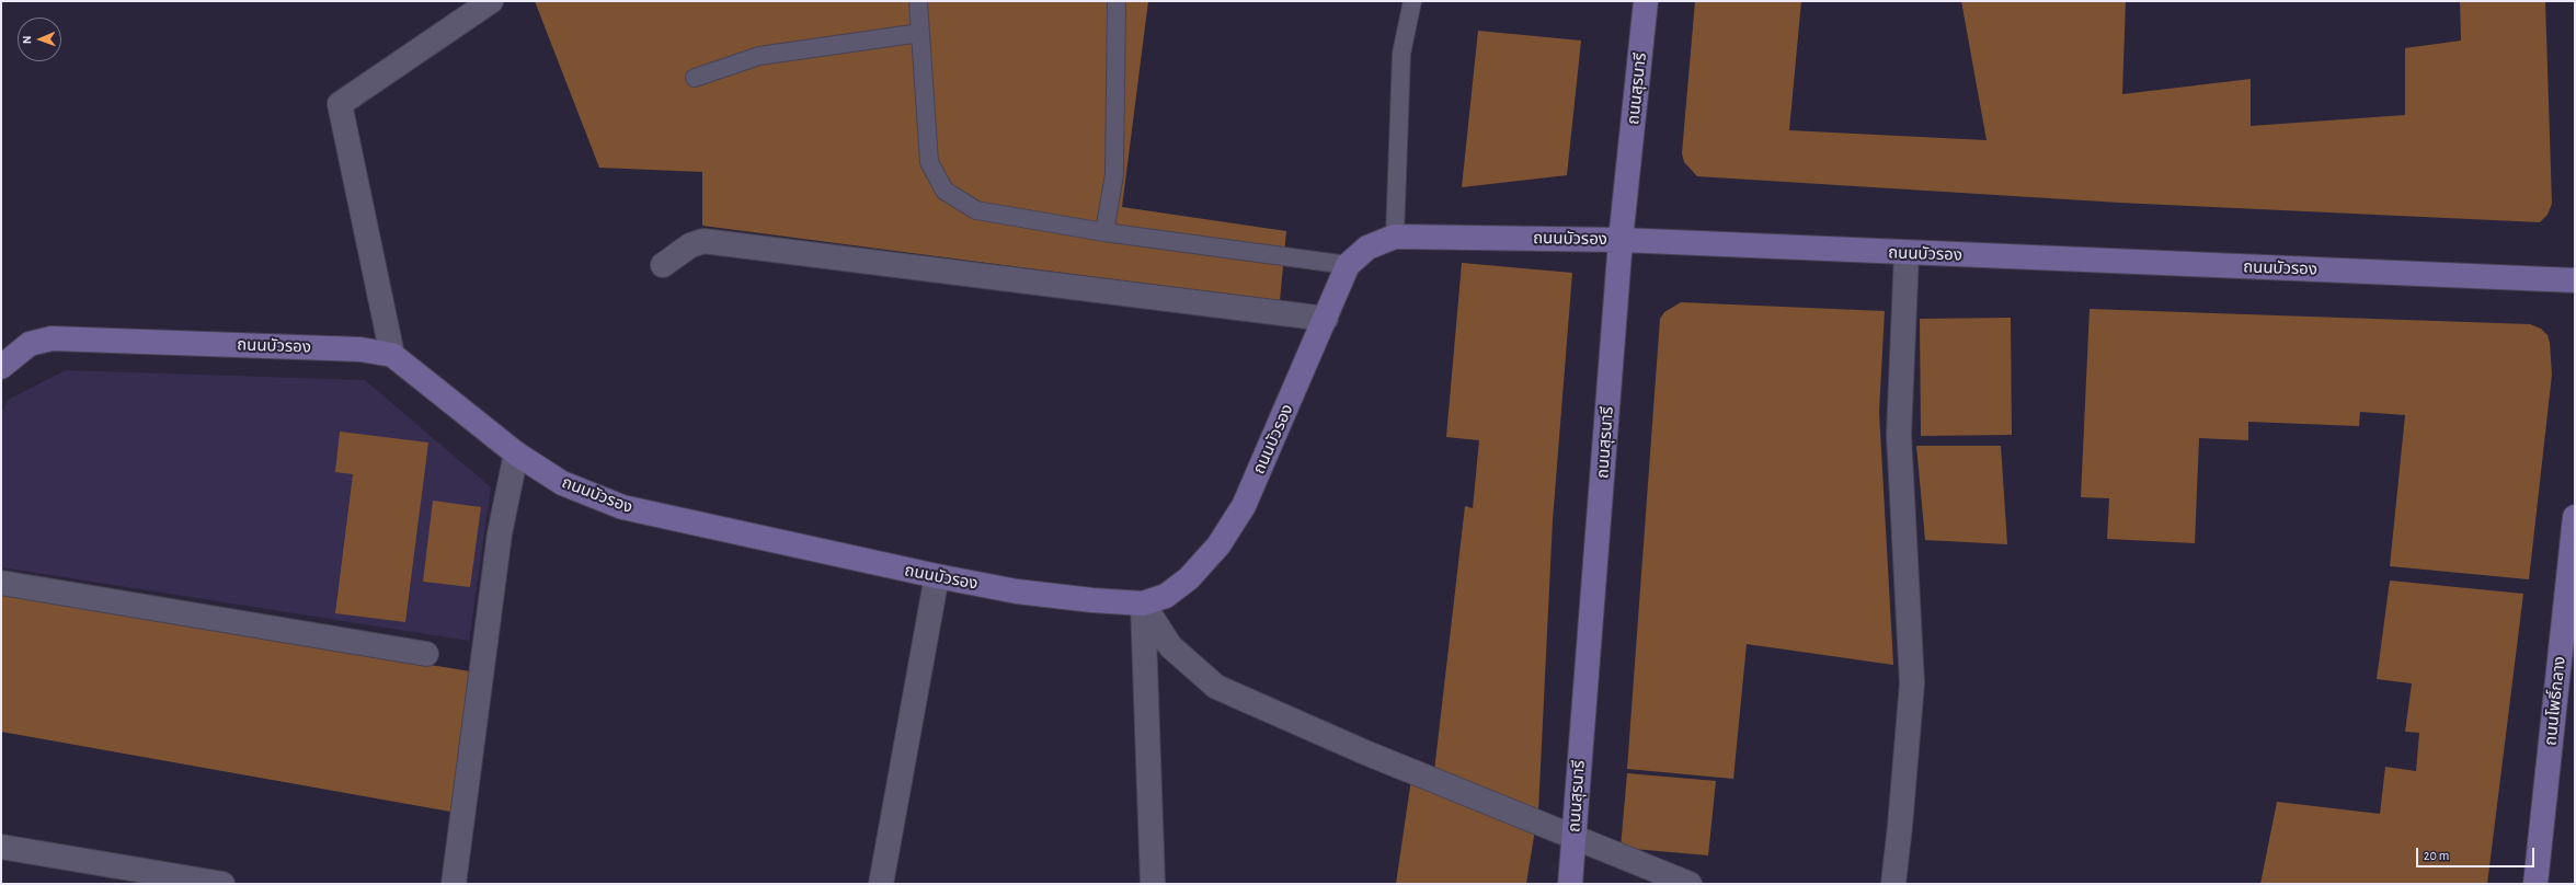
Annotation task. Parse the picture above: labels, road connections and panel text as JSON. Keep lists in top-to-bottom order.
{
  "streets": {
    "street": ["ถนนสุรนารี", "ถนนบัวรอง", "ถนนโพธิ์กลาง"]
  },
  "crossings": [
    ["ถนนสุรนารี", "ถนนบัวรอง"]
  ],
  "scale_bar": "20 m",
  "north": "left"
}
